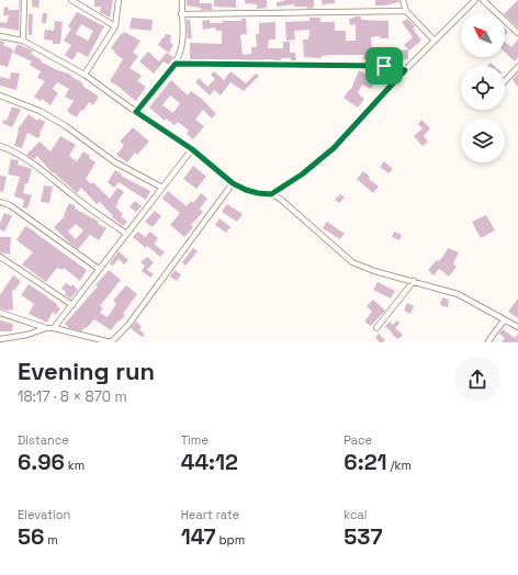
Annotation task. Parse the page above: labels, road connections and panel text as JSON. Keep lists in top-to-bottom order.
{
  "north": "top left",
  "page": {
    "heading": ["Evening run", "18:17 · 8 × 870 m"],
    "stats": [
      ["Distance", "6.96 km"],
      ["Time", "44:12"],
      ["Pace", "6:21 /km"],
      ["Elevation", "56 m"],
      ["Heart rate", "147 bpm"],
      ["kcal", "537"]
    ]
  }
}
